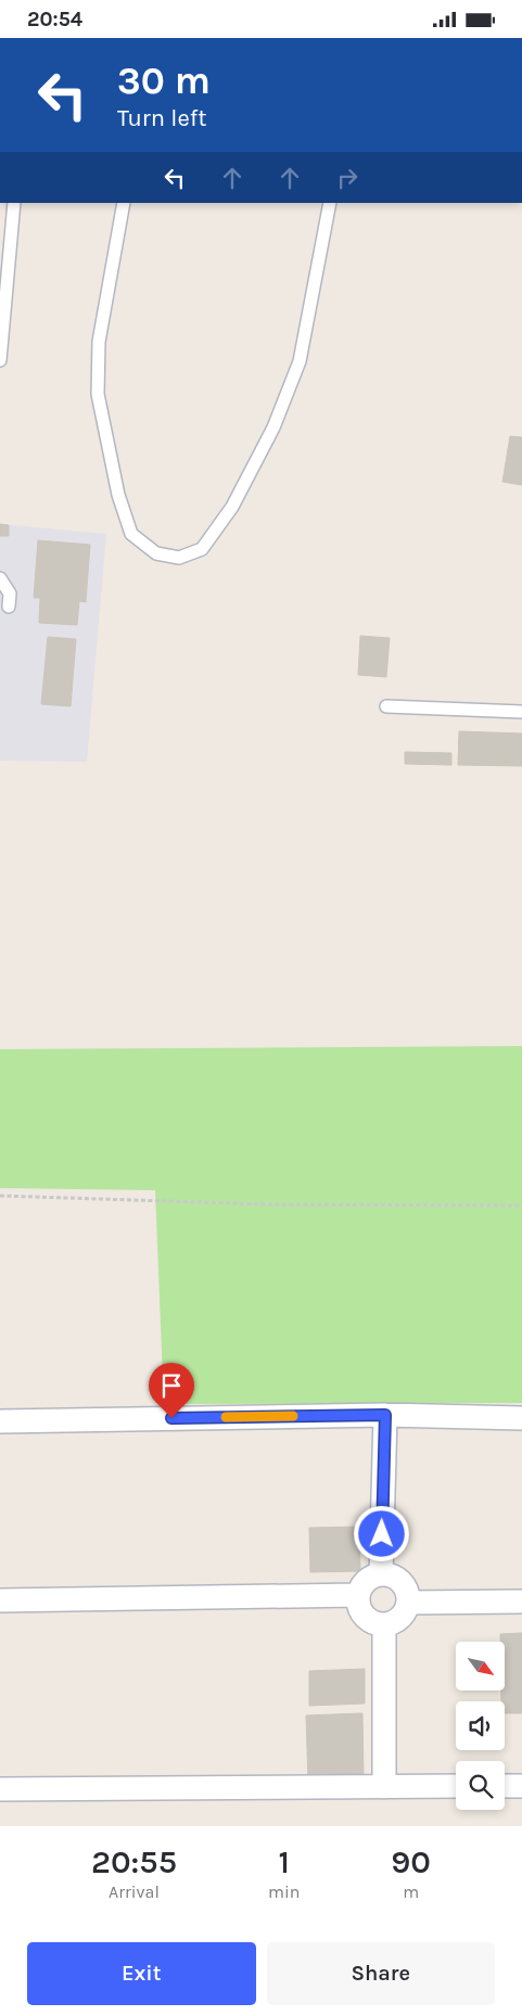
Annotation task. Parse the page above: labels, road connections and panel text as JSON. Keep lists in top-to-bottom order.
{
  "north": "bottom right",
  "page": {
    "status": "20:54",
    "turn": ["30 m", "Turn left"],
    "eta": [
      "20:55",
      "Arrival",
      "1",
      "min",
      "90",
      "m"
    ],
    "buttons": ["Exit", "Share"]
  }
}
